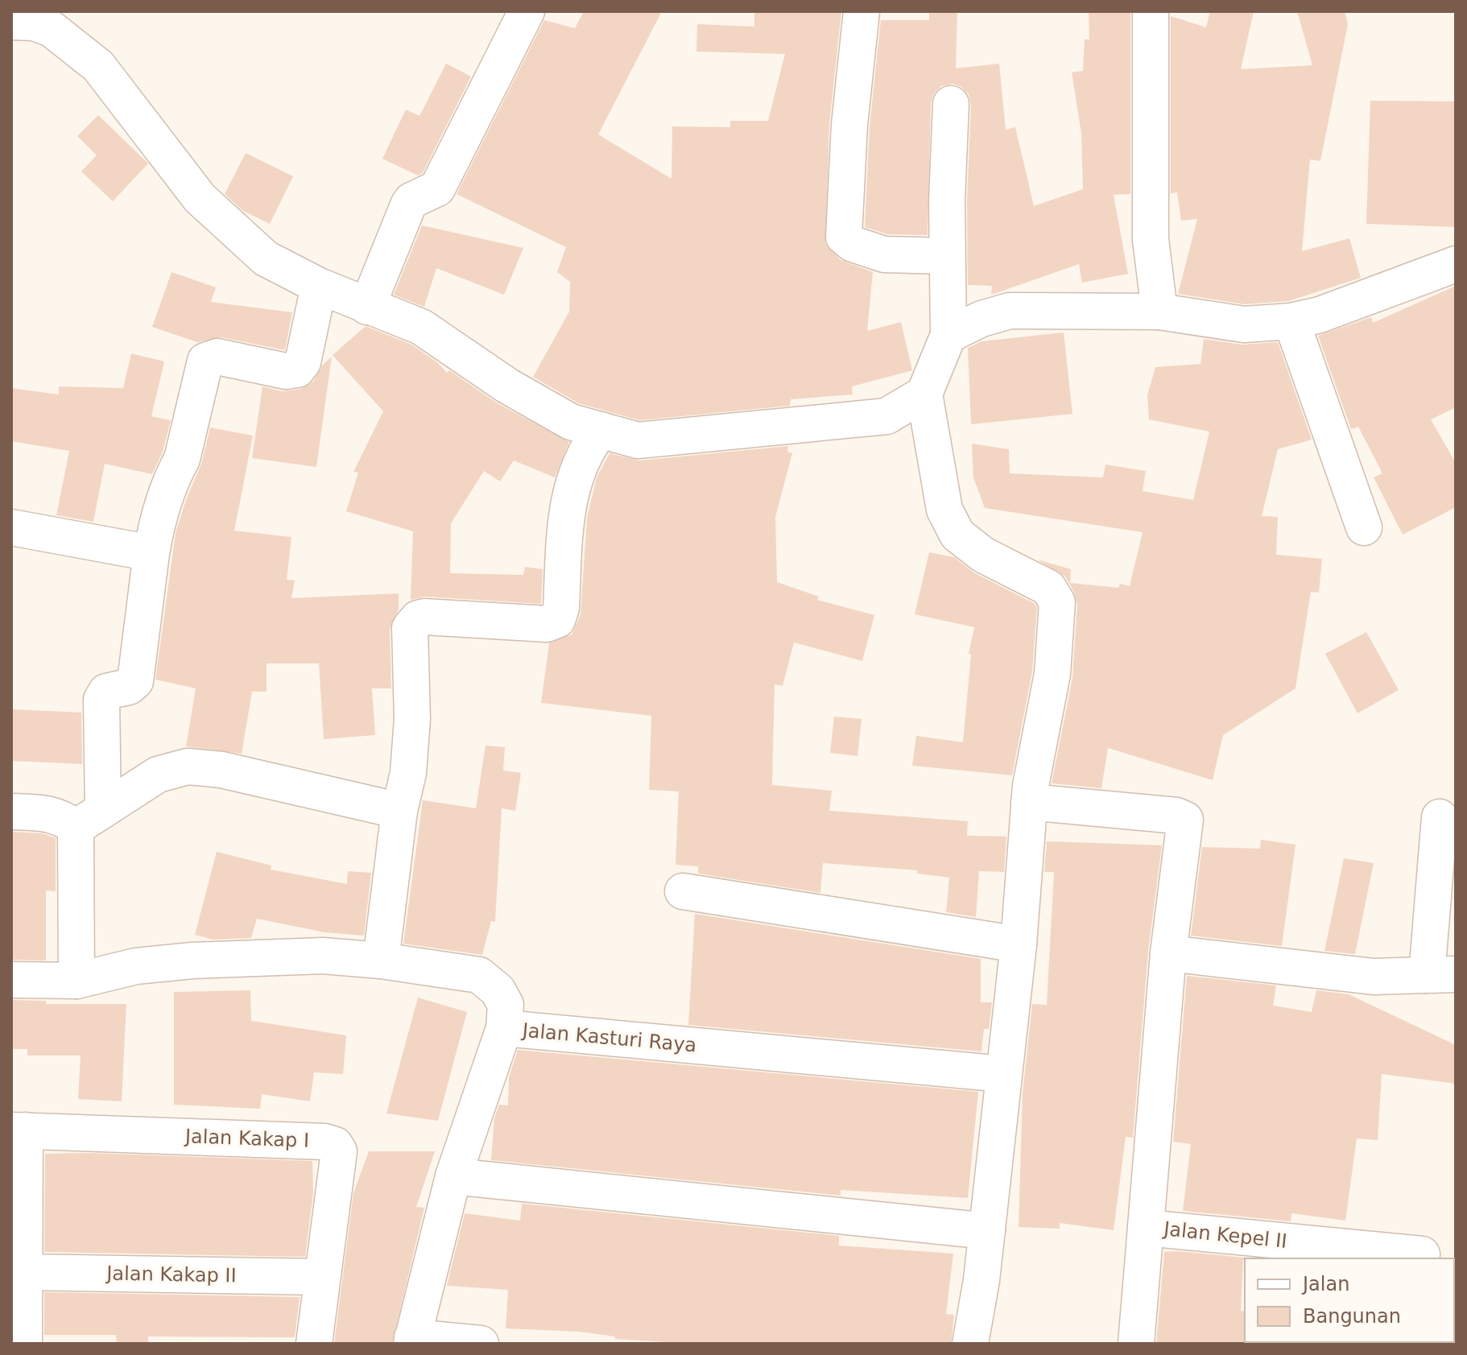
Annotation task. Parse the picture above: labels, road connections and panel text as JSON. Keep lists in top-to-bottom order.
{
  "streets": {
    "street": [
      "Jalan Kasturi Raya",
      "Jalan Kakap I",
      "Jalan Kepel II",
      "Jalan Kakap II"
    ]
  },
  "crossings": [
    ["Jalan Kakap I", "Jalan Kakap II"]
  ],
  "legend": ["Jalan", "Bangunan"]
}
